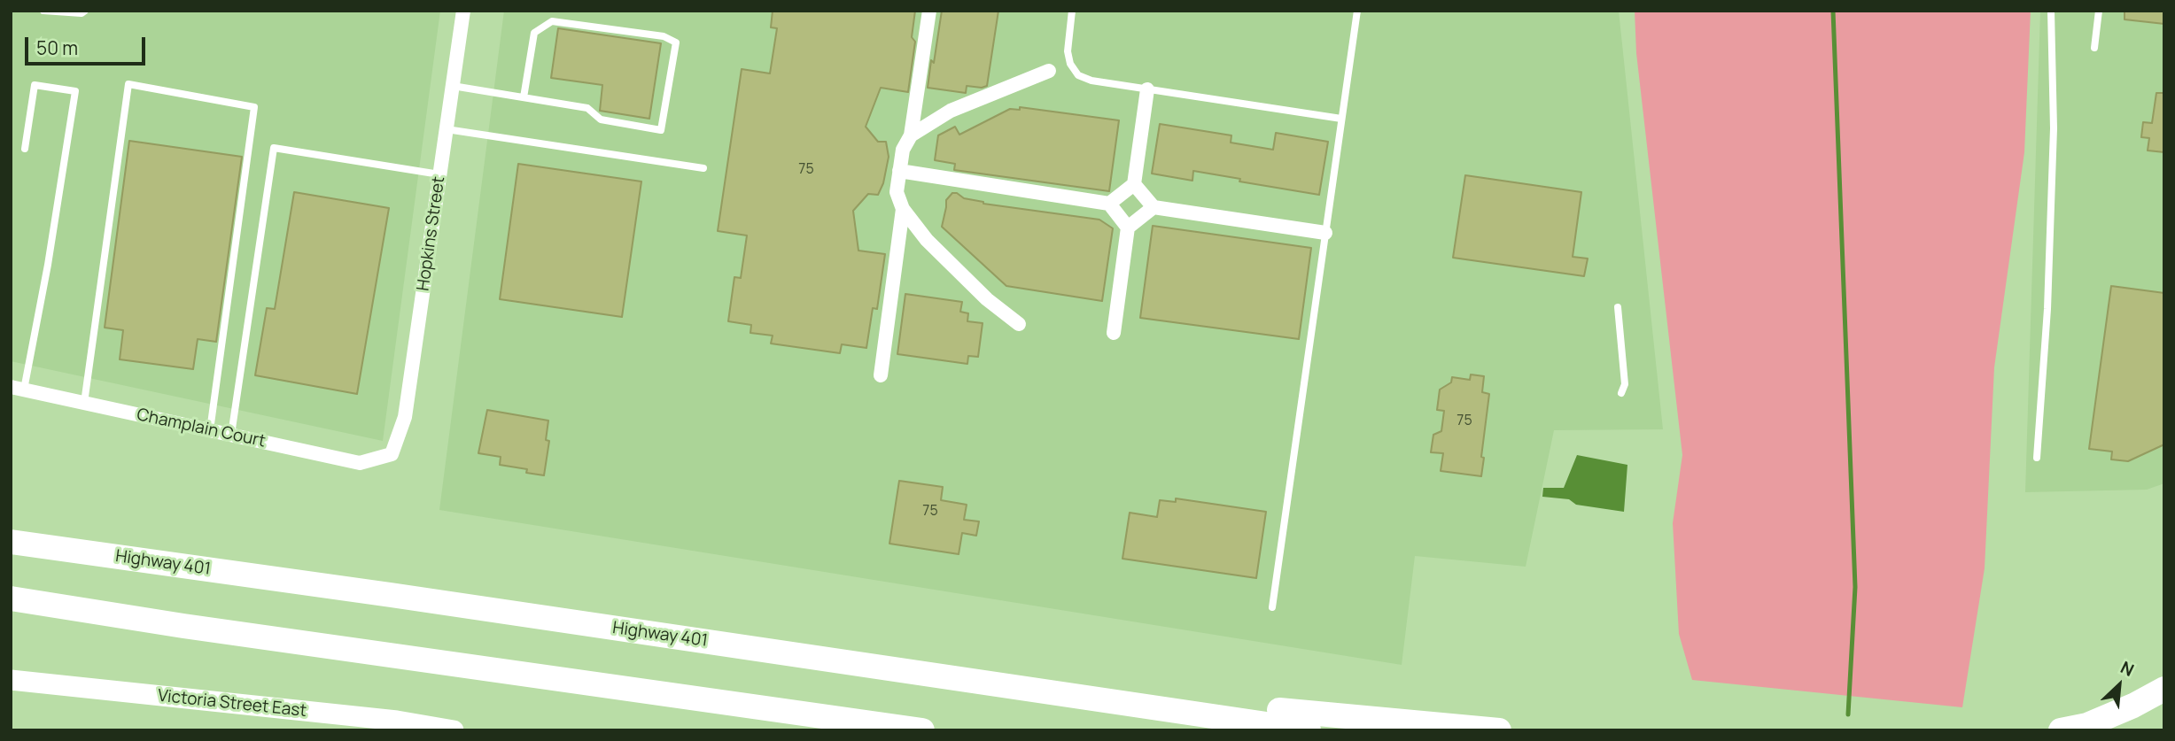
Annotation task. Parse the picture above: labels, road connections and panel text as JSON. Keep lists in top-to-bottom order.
{
  "streets": {
    "highway": ["Highway 401"],
    "main road": ["Victoria Street East"],
    "street": ["Hopkins Street", "Champlain Court"]
  },
  "crossings": [
    ["Hopkins Street", "Champlain Court"]
  ],
  "house_numbers": ["75", "75", "75"],
  "scale_bar": "50 m",
  "north": "top right"
}
